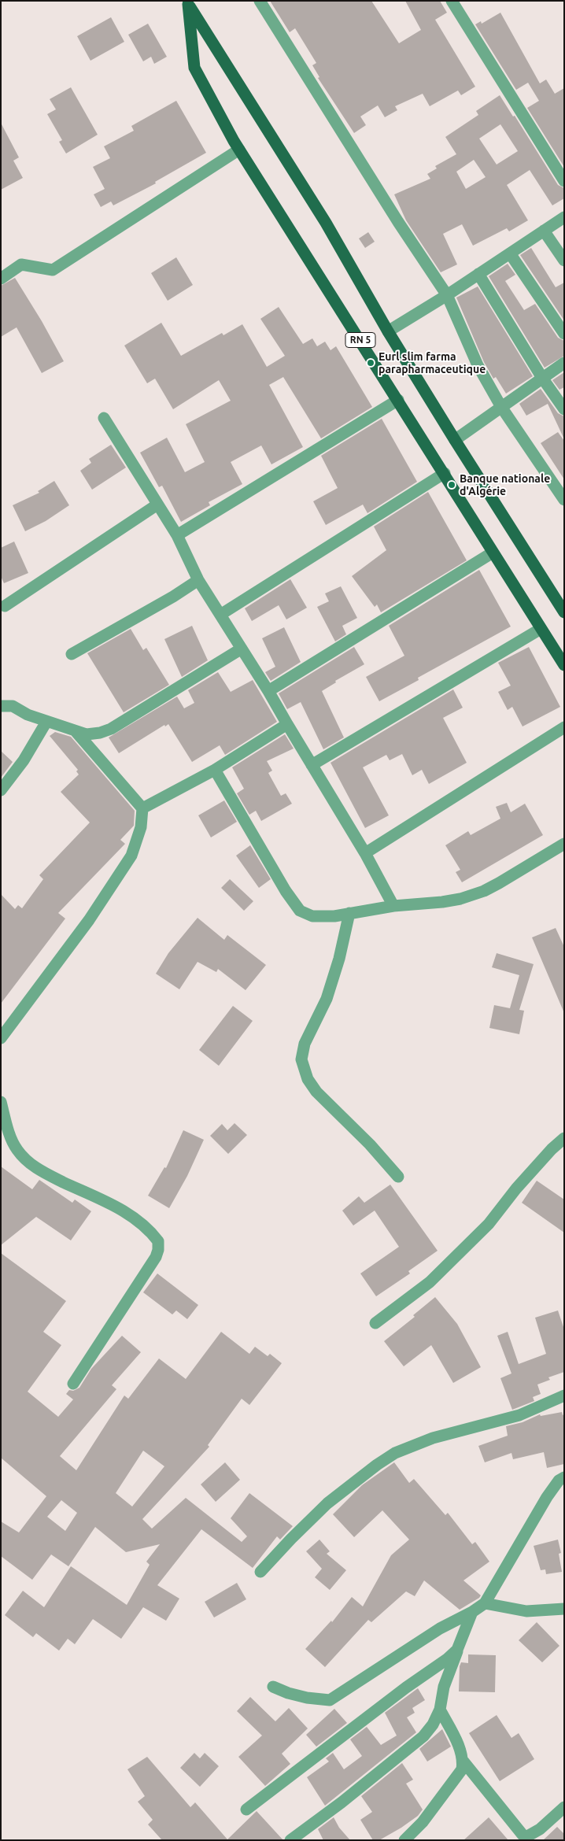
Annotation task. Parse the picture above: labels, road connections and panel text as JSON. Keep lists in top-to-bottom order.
{
  "streets": {
    "main road": ["RN 5"]
  },
  "places": ["Eurl slim farma parapharmaceutique", "Banque nationale d'Algérie"]
}
